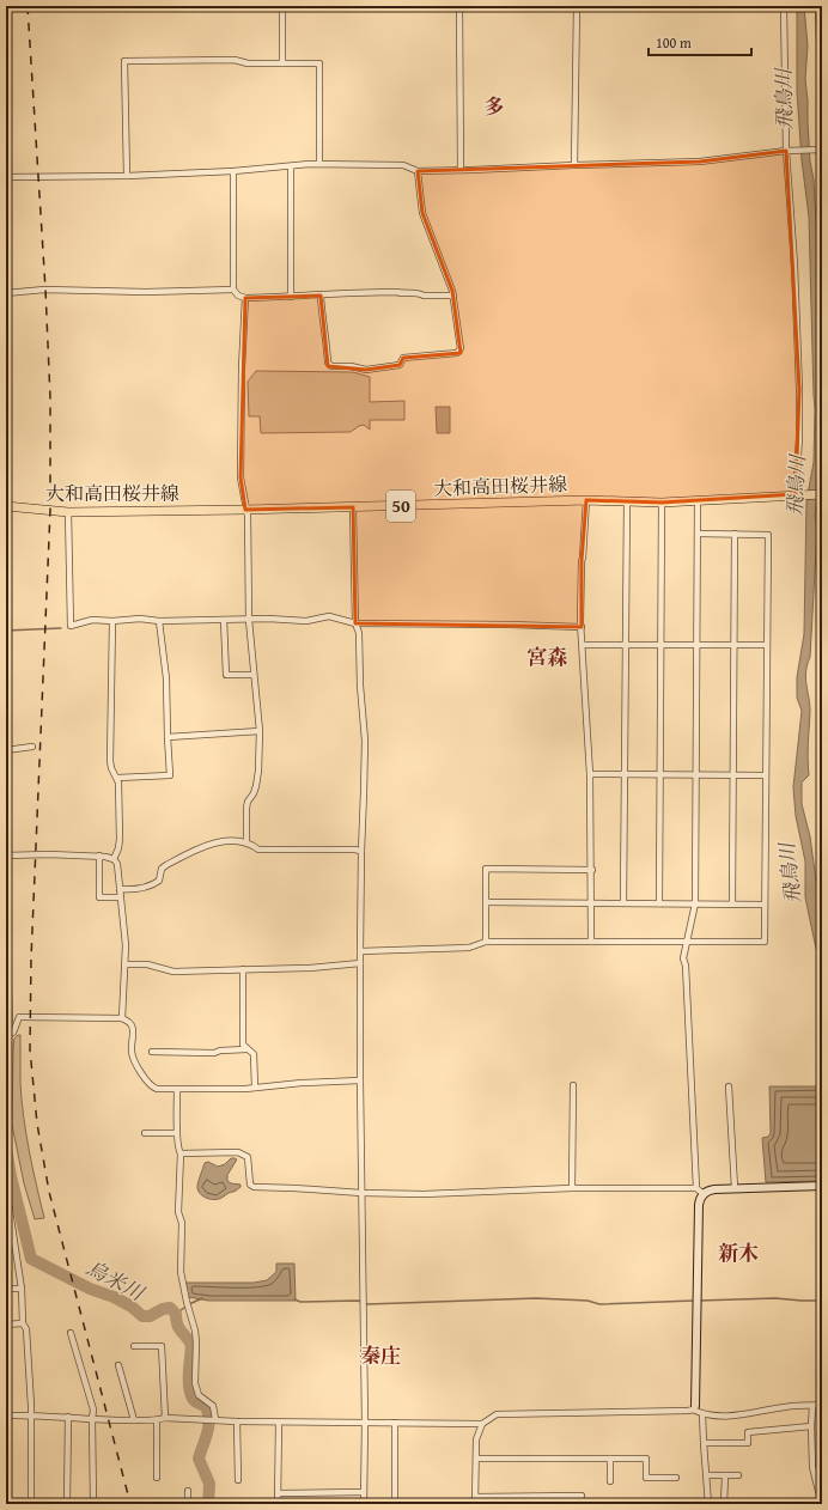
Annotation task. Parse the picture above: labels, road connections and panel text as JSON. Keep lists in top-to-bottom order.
{
  "streets": {
    "main road": ["大和高田桜井線", "50"]
  },
  "districts": [
    "多",
    "宮森",
    "新木",
    "秦庄"
  ],
  "water": ["飛鳥川", "烏米川"],
  "scale_bar": "100 m"
}
